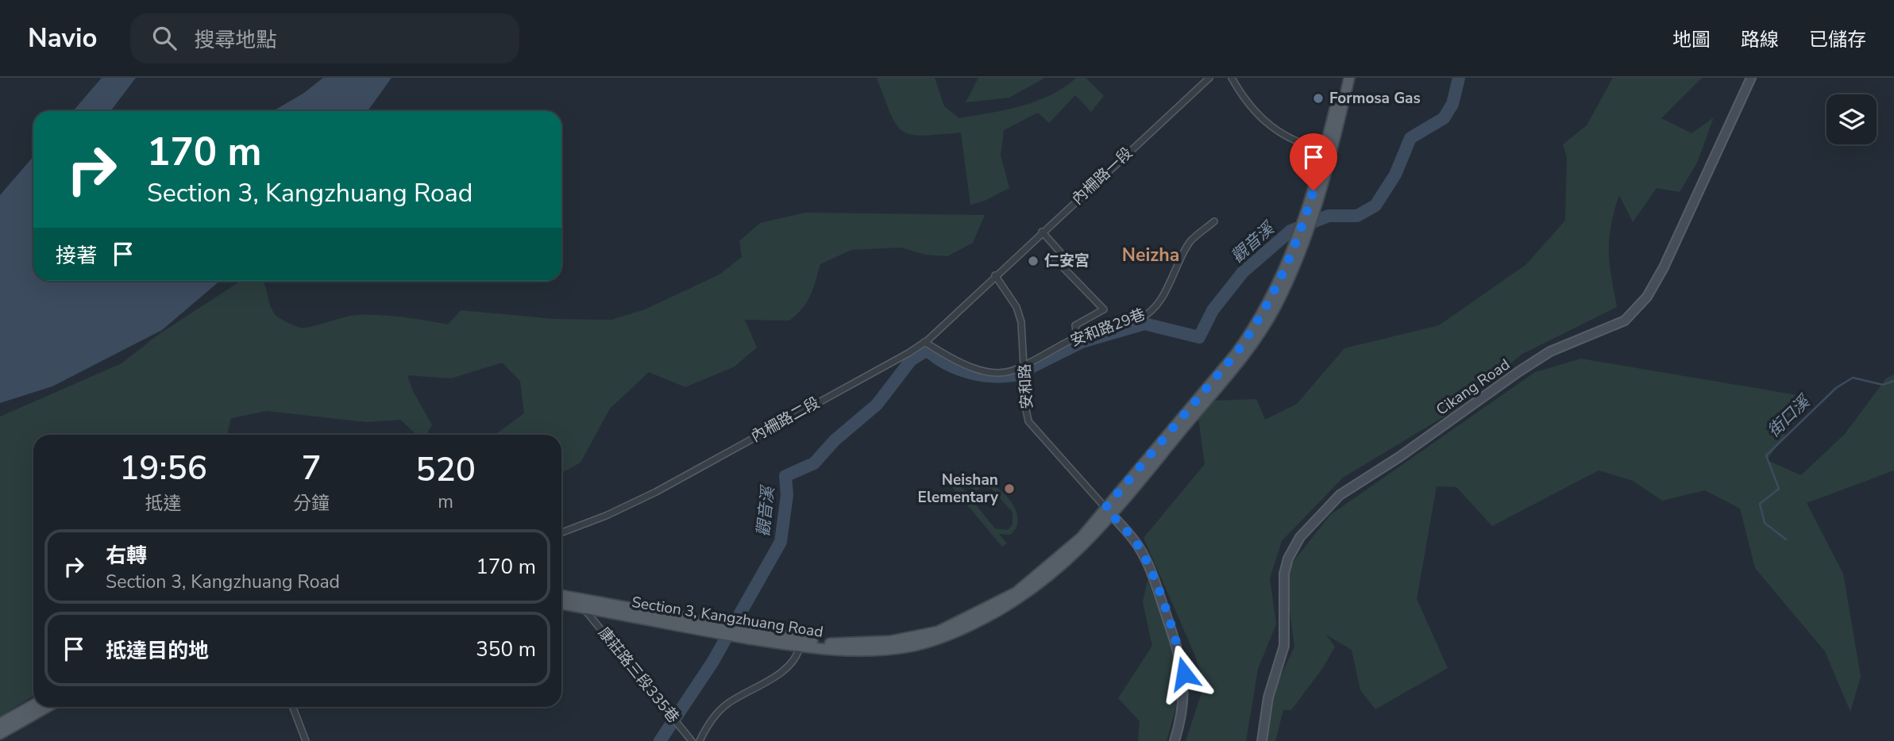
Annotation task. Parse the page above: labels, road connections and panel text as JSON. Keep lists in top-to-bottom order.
{
  "streets": {
    "main road": ["Section 3, Kangzhuang Road"],
    "street": [
      "內柵路一段",
      "安和路29巷",
      "安和路",
      "Cikang Road",
      "內柵路二段",
      "康莊路三段335巷"
    ]
  },
  "crossings": [
    ["內柵路一段", "安和路"],
    ["內柵路一段", "內柵路二段"],
    ["安和路29巷", "安和路"],
    ["安和路29巷", "內柵路二段"],
    ["安和路", "內柵路二段"],
    ["安和路", "Section 3, Kangzhuang Road"],
    ["Section 3, Kangzhuang Road", "康莊路三段335巷"]
  ],
  "districts": ["Neizha"],
  "water": ["觀音溪", "街口溪"],
  "places": ["Formosa Gas", "仁安宮", "Neishan Elementary"],
  "page": {
    "header": "Navio",
    "search": "搜尋地點",
    "nav": ["地圖", "路線", "已儲存"],
    "turn": ["170 m", "Section 3, Kangzhuang Road"],
    "then": "接著",
    "eta": [
      "19:56",
      "抵達",
      "7",
      "分鐘",
      "520",
      "m"
    ],
    "list": [
      {
        "name": "右轉",
        "note": "Section 3, Kangzhuang Road",
        "value": "170 m"
      },
      {
        "name": "抵達目的地",
        "value": "350 m"
      }
    ]
  }
}
